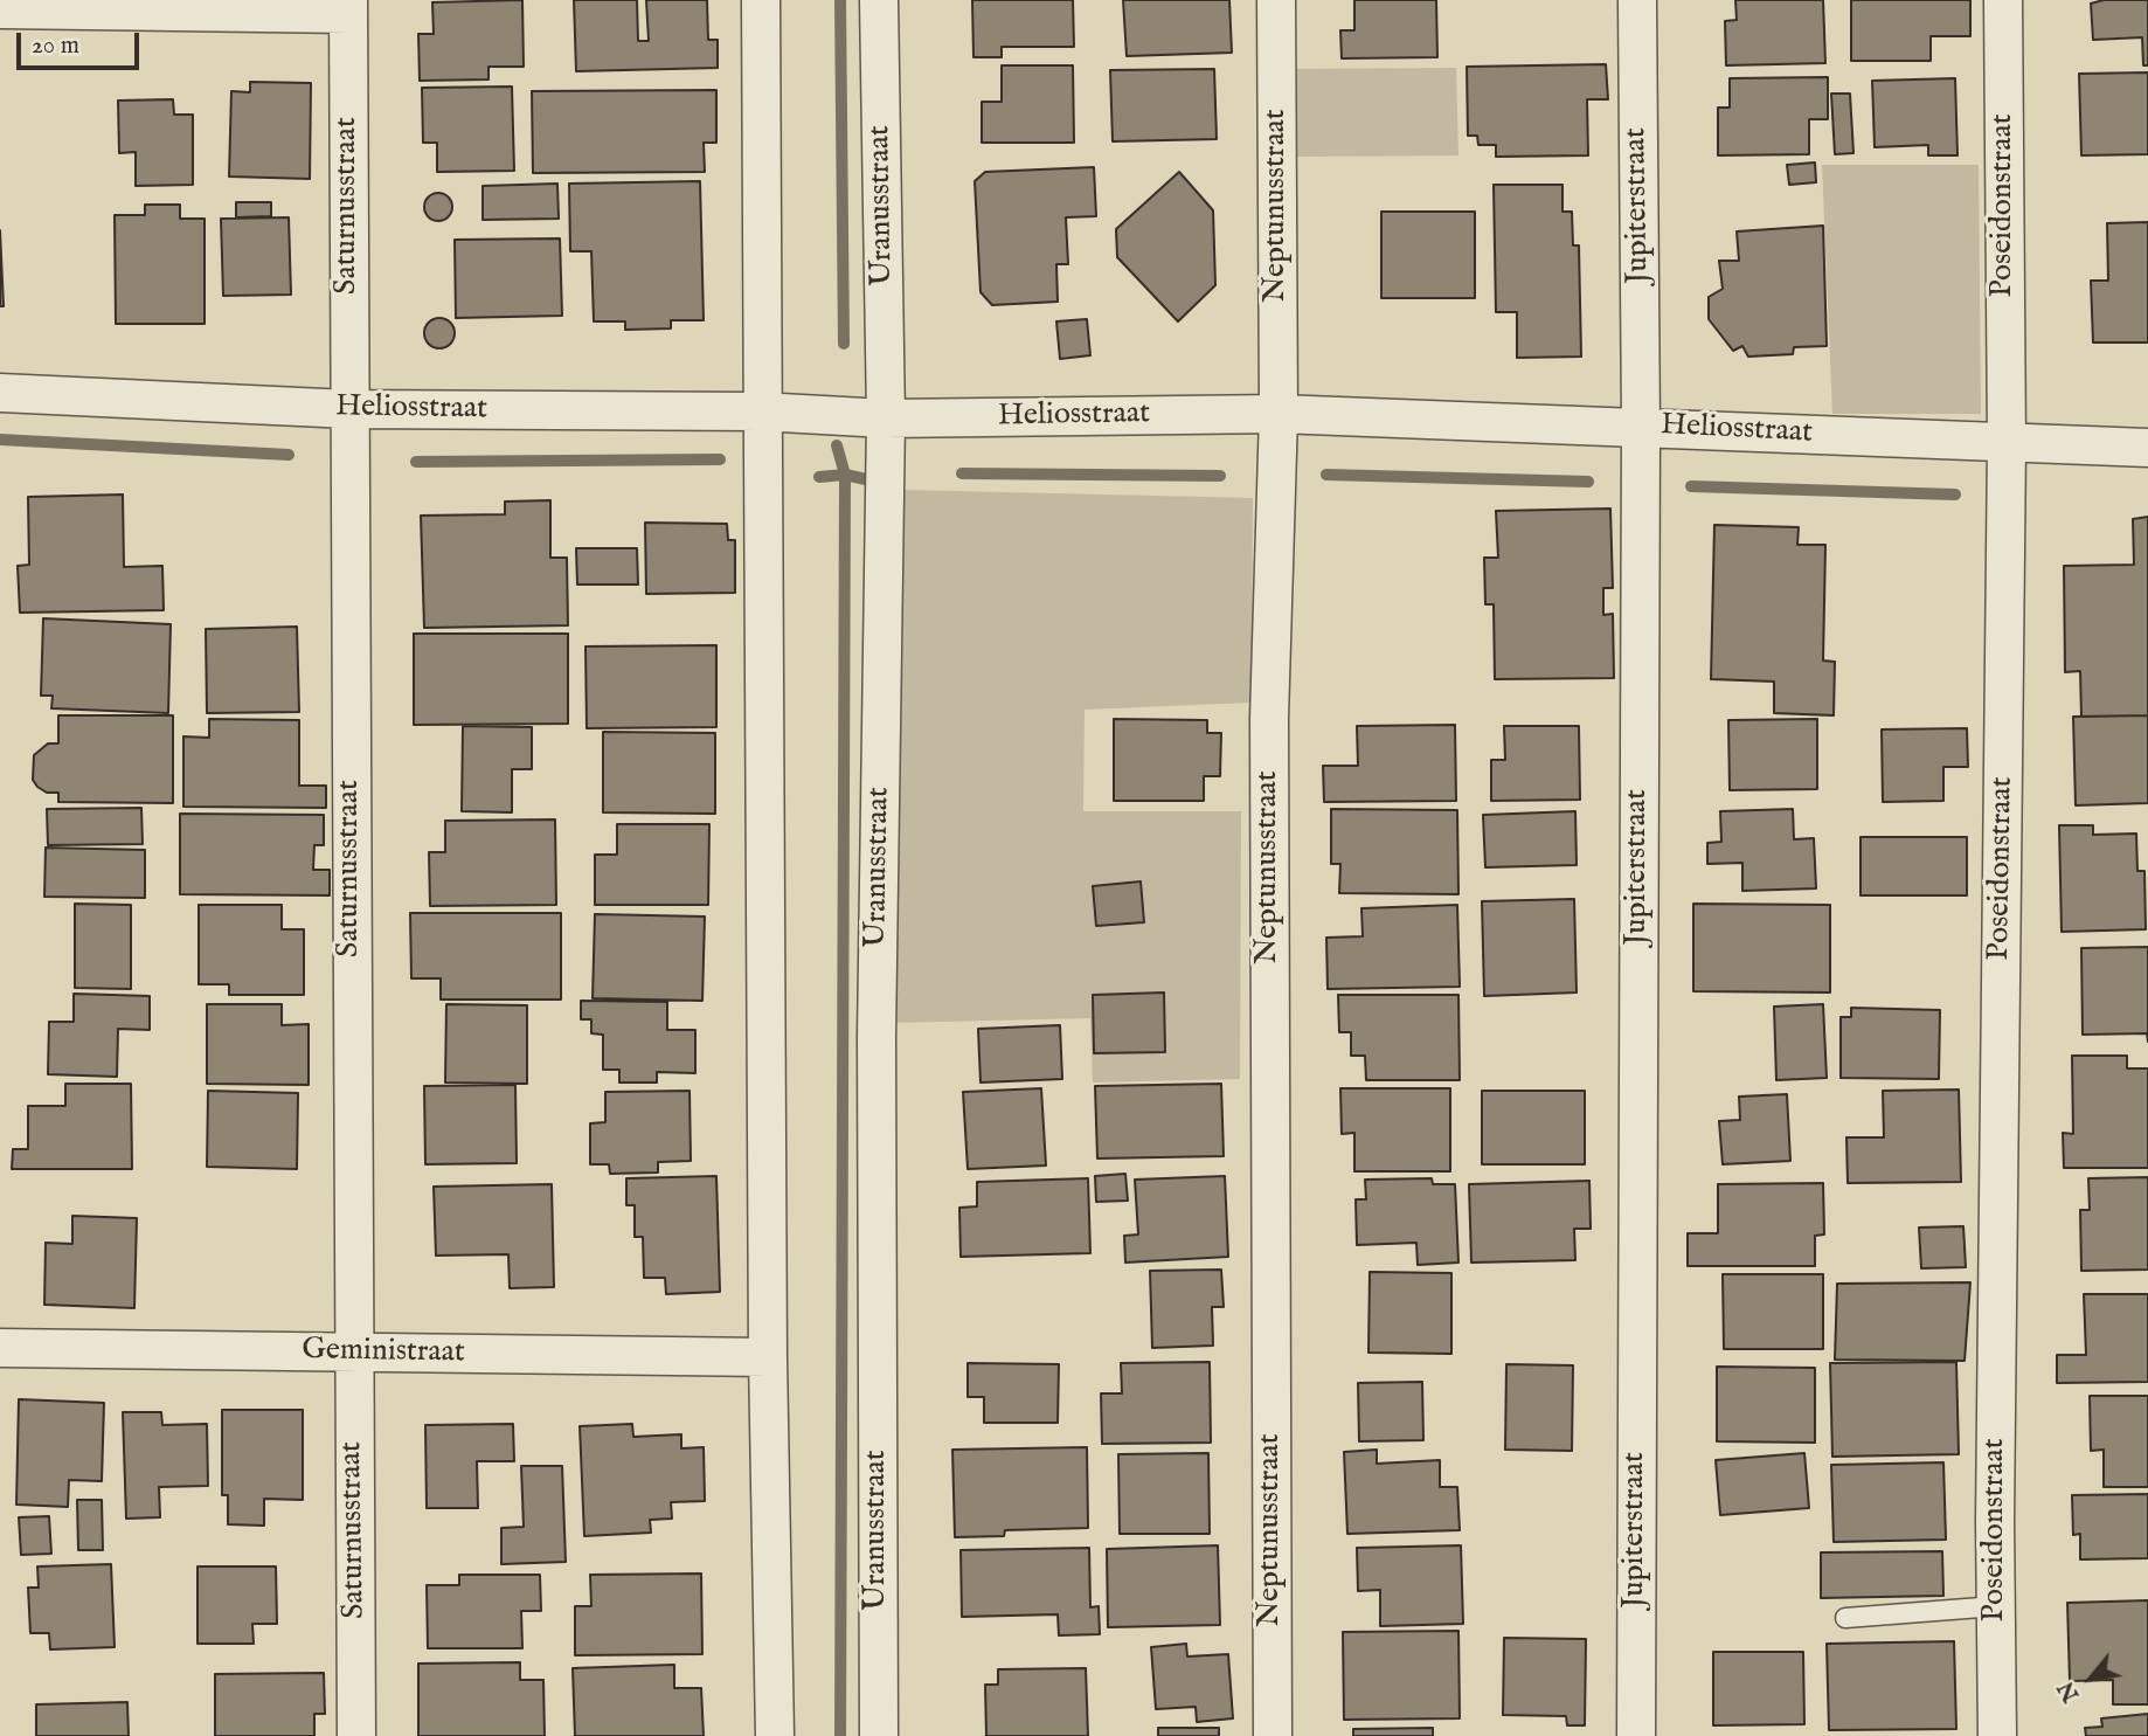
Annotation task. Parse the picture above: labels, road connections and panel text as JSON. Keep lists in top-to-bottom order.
{
  "streets": {
    "street": [
      "Saturnusstraat",
      "Uranusstraat",
      "Neptunusstraat",
      "Jupiterstraat",
      "Poseidonstraat",
      "Heliosstraat",
      "Geministraat"
    ]
  },
  "crossings": [
    ["Saturnusstraat", "Heliosstraat"],
    ["Saturnusstraat", "Geministraat"],
    ["Uranusstraat", "Heliosstraat"],
    ["Neptunusstraat", "Heliosstraat"],
    ["Jupiterstraat", "Heliosstraat"],
    ["Poseidonstraat", "Heliosstraat"]
  ],
  "scale_bar": "20 m",
  "north": "bottom left"
}
